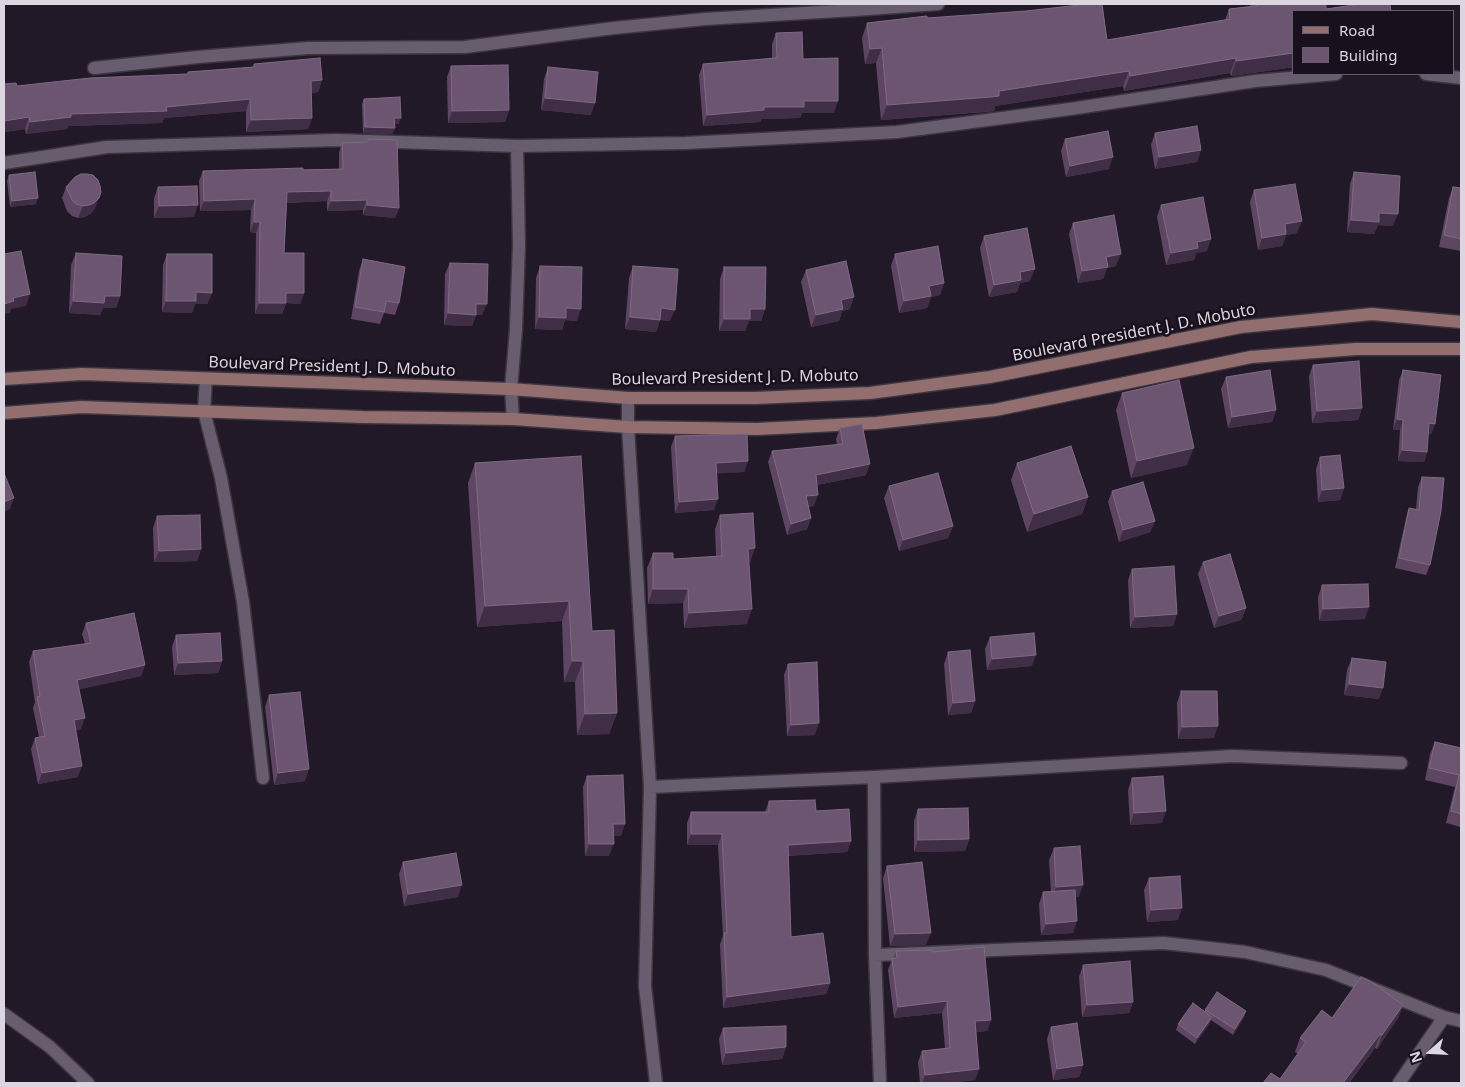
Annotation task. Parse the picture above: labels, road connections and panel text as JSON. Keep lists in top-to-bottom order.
{
  "streets": {
    "street": ["Boulevard President J. D. Mobuto"]
  },
  "legend": ["Road", "Building"],
  "north": "left"
}
